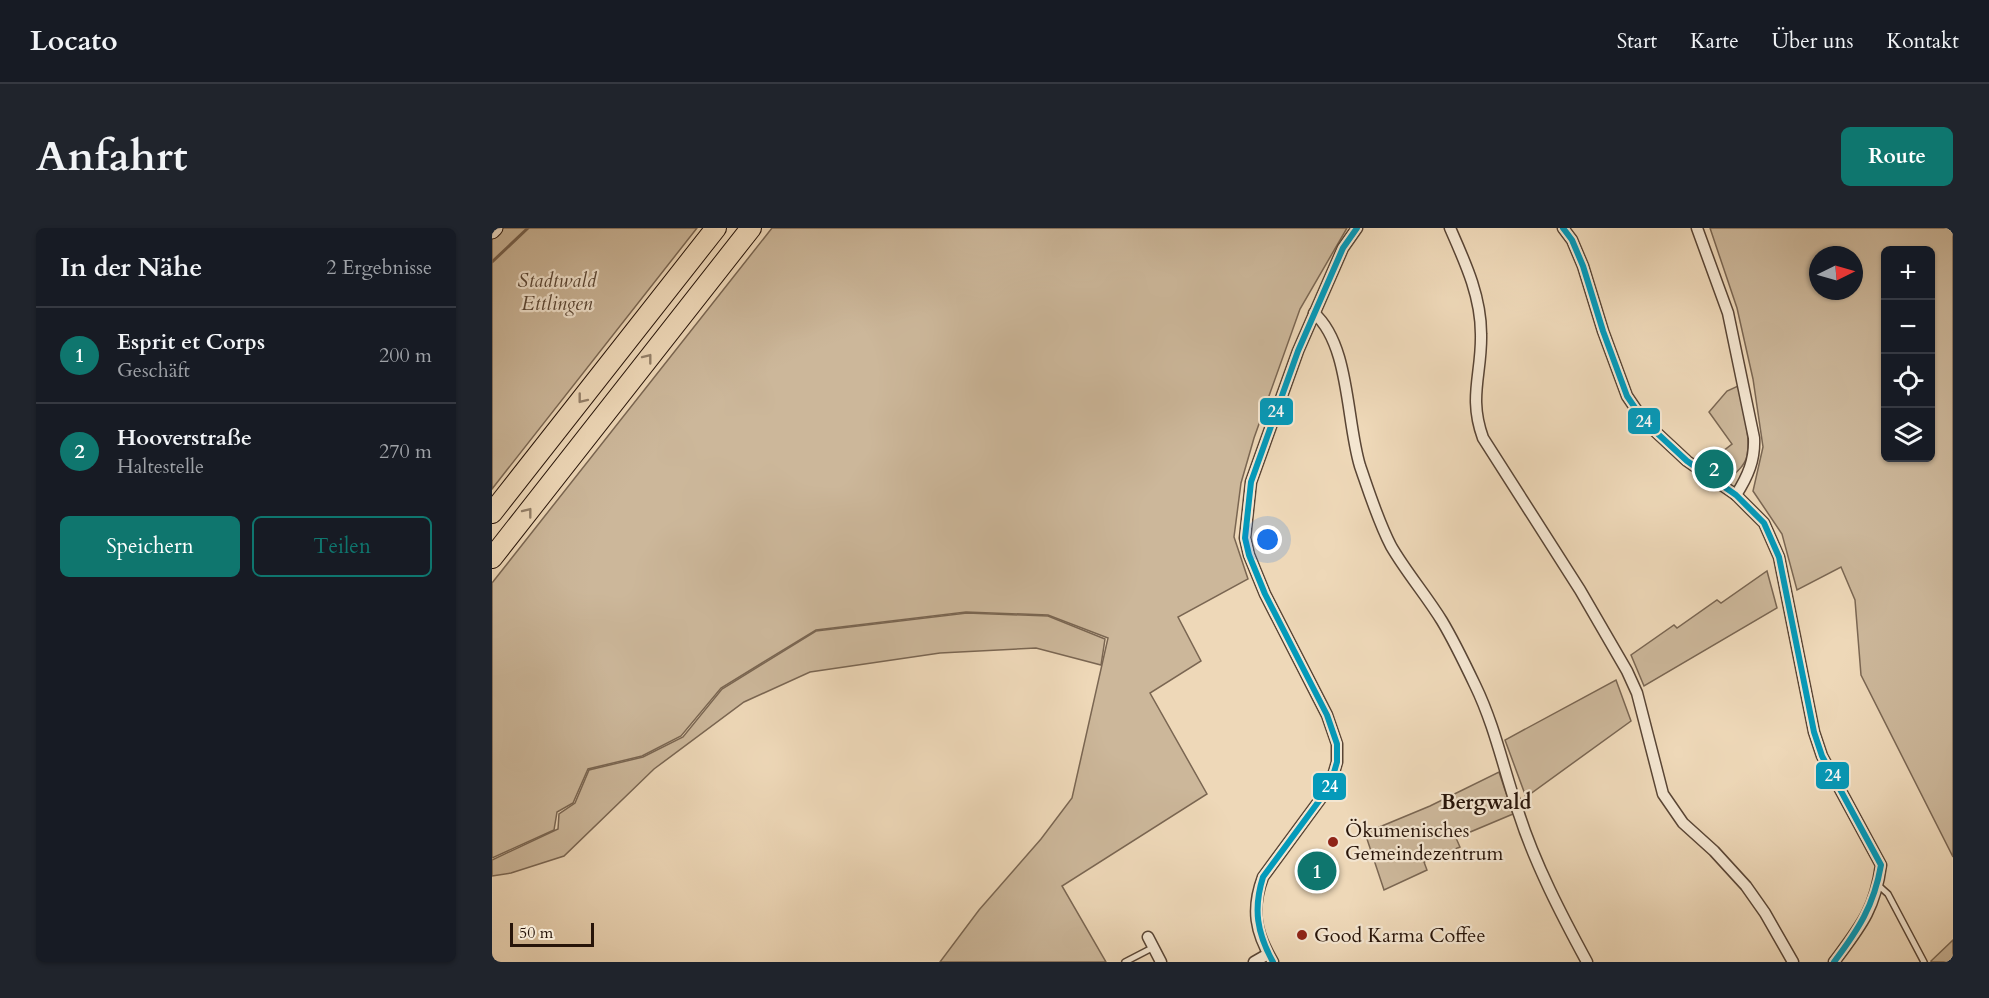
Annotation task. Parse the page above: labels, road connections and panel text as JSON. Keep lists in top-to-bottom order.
{
  "districts": ["Bergwald"],
  "parks": ["Stadtwald Ettlingen"],
  "places": ["Ökumenisches Gemeindezentrum", "Good Karma Coffee"],
  "lines": ["transit line 24"],
  "scale_bar": "50 m",
  "north": "right",
  "page": {
    "header": "Locato",
    "nav": [
      "Start",
      "Karte",
      "Über uns",
      "Kontakt"
    ],
    "buttons": [
      "Route",
      ["Speichern", "Teilen"]
    ],
    "title": "Anfahrt",
    "heading": ["In der Nähe", "2 Ergebnisse"],
    "map_buttons": ["+", "−"],
    "list": [
      {
        "mark": "1",
        "name": "Esprit et Corps",
        "note": "Geschäft",
        "value": "200 m"
      },
      {
        "mark": "2",
        "name": "Hooverstraße",
        "note": "Haltestelle",
        "value": "270 m"
      }
    ],
    "pins": ["2", "1"],
    "scale": "50 m"
  }
}
